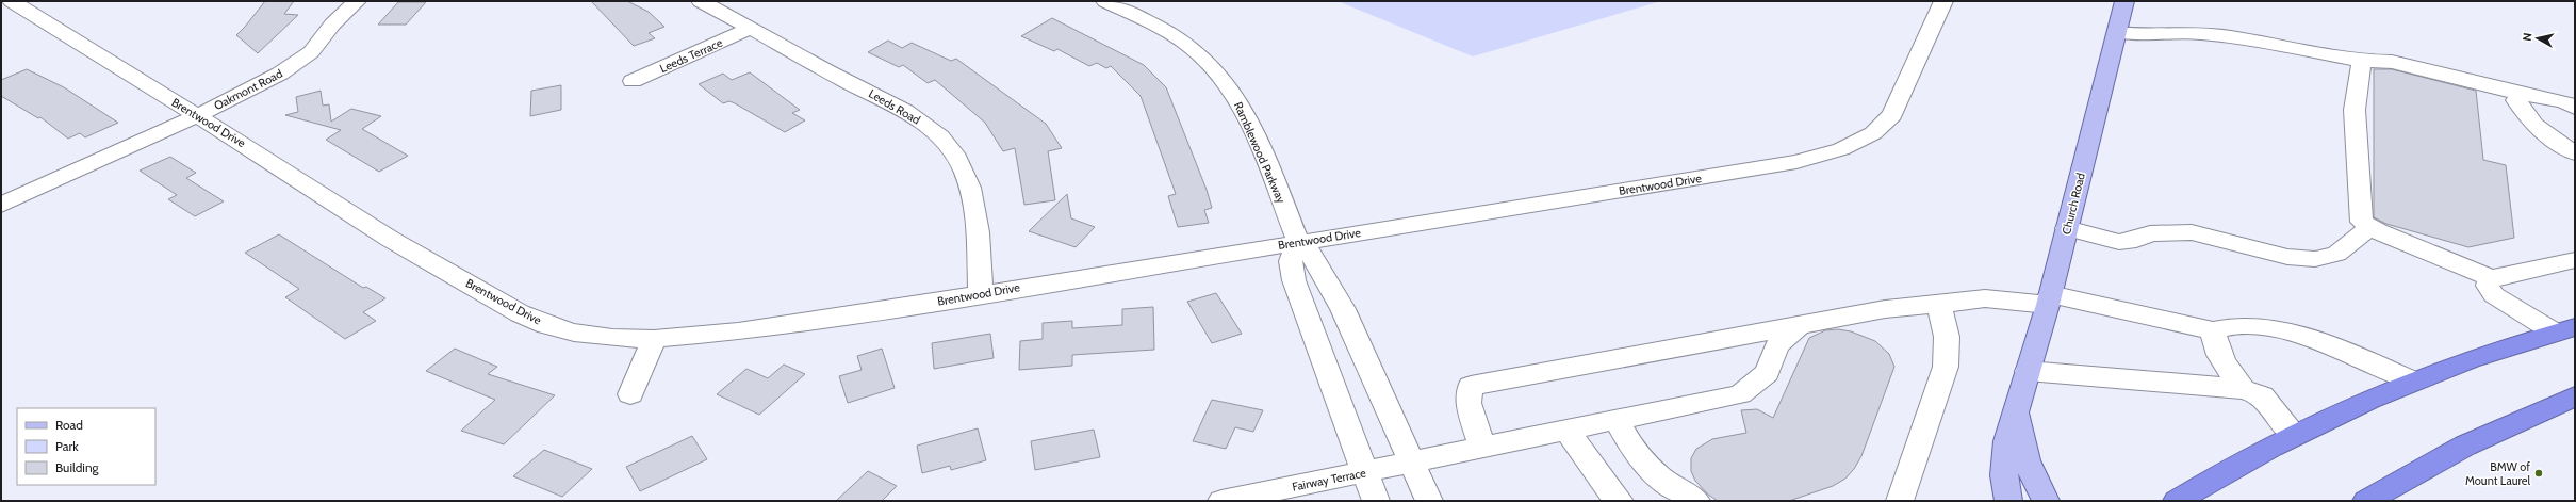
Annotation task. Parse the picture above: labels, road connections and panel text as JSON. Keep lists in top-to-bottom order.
{
  "streets": {
    "main road": ["Church Road"],
    "street": [
      "Leeds Terrace",
      "Oakmont Road",
      "Leeds Road",
      "Brentwood Drive",
      "Ramblewood Parkway",
      "Fairway Terrace"
    ]
  },
  "crossings": [
    ["Leeds Terrace", "Leeds Road"],
    ["Oakmont Road", "Brentwood Drive"],
    ["Leeds Road", "Brentwood Drive"],
    ["Brentwood Drive", "Ramblewood Parkway"],
    ["Ramblewood Parkway", "Fairway Terrace"]
  ],
  "places": ["BMW of Mount Laurel"],
  "legend": ["Road", "Park", "Building"],
  "north": "left"
}
